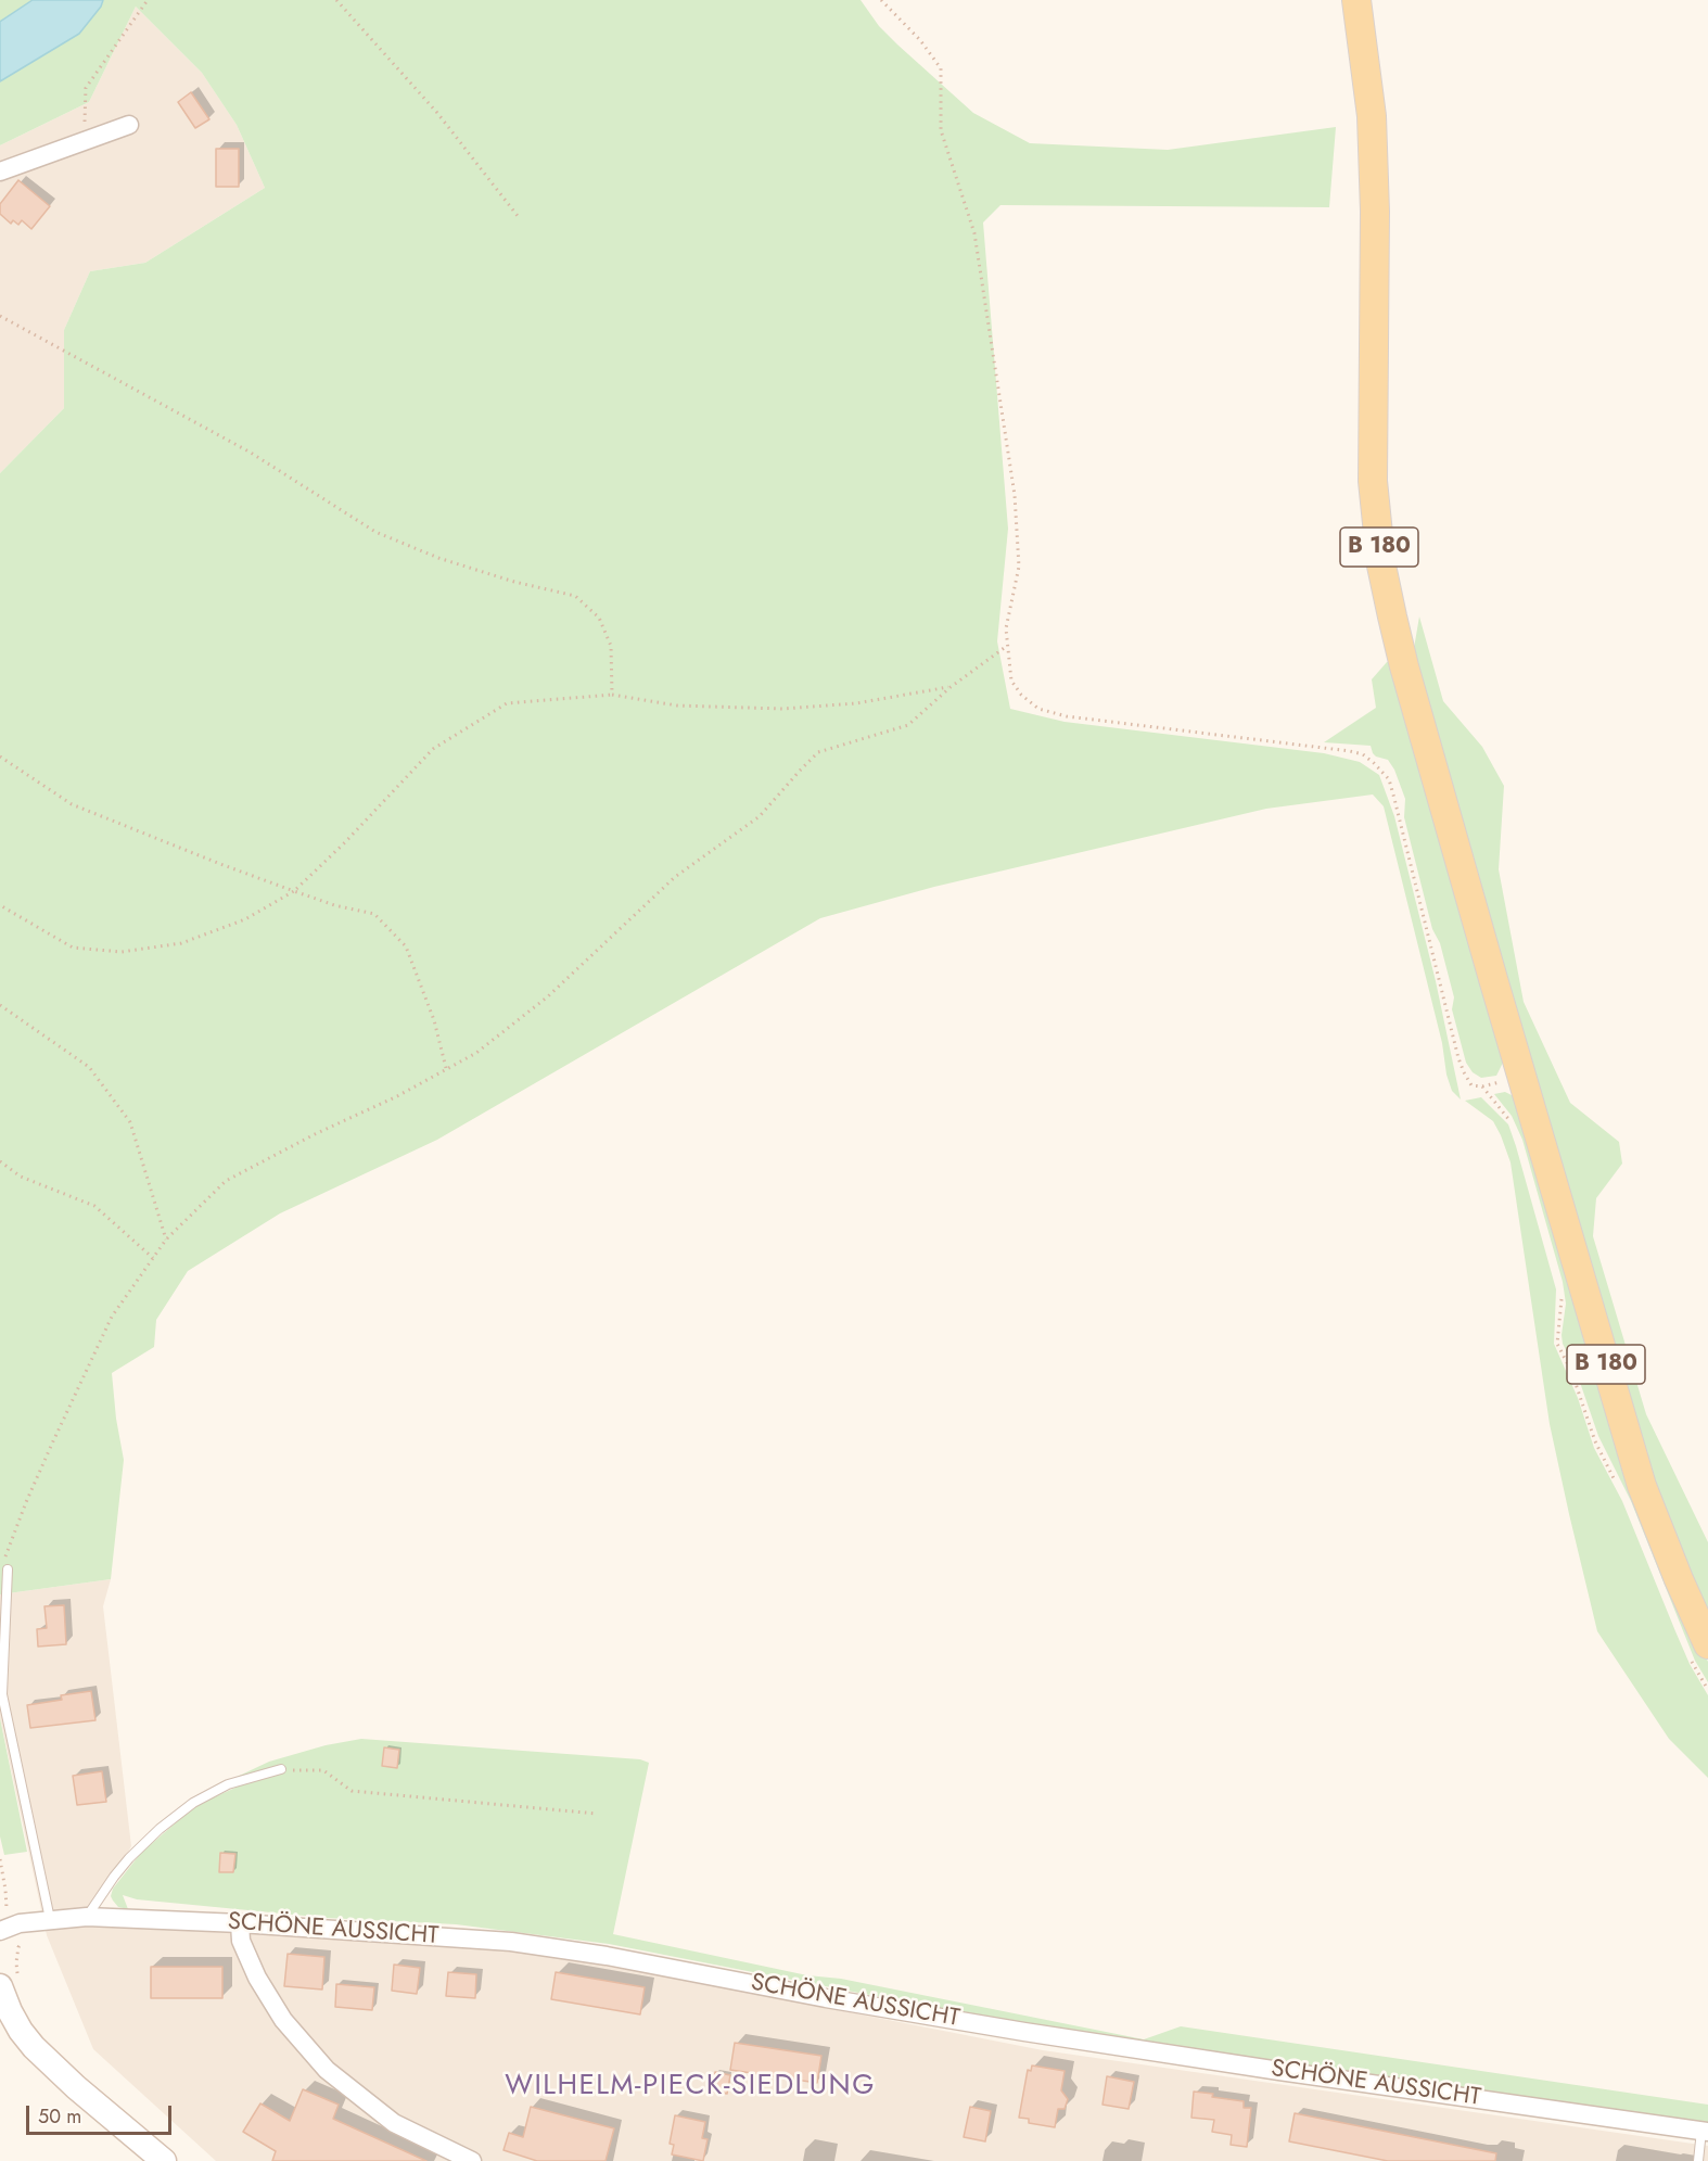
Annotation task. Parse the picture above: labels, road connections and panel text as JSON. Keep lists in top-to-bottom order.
{
  "streets": {
    "main road": ["B 180"],
    "street": ["SCHÖNE AUSSICHT"]
  },
  "districts": ["WILHELM-PIECK-SIEDLUNG"],
  "scale_bar": "50 m"
}
